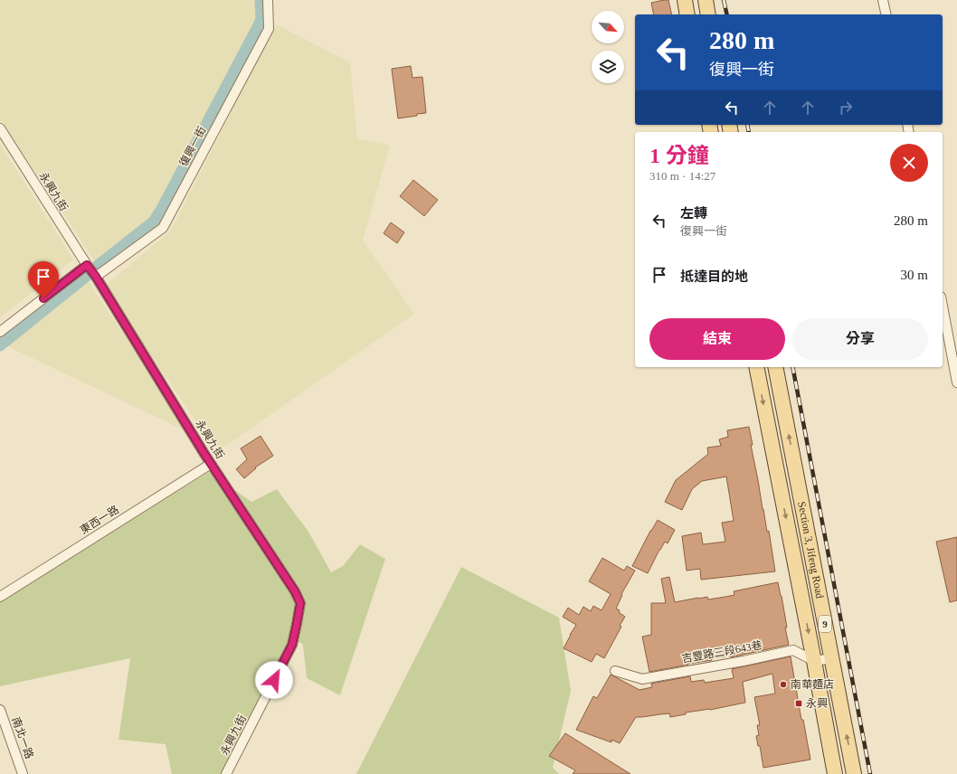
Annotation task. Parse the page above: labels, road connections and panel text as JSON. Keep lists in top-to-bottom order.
{
  "streets": {
    "main road": ["Section 3, Jifeng Road", "9"],
    "street": [
      "復興一街",
      "永興九街",
      "東西一路",
      "吉豐路三段643巷",
      "南北一路"
    ]
  },
  "crossings": [
    ["復興一街", "永興九街"],
    ["永興九街", "東西一路"],
    ["Section 3, Jifeng Road", "吉豐路三段643巷"]
  ],
  "places": {
    "other": ["南華麵店"],
    "transit": ["永興"]
  },
  "north": "bottom right",
  "page": {
    "turn": ["280 m", "復興一街"],
    "heading": ["1 分鐘", "310 m · 14:27"],
    "list": [
      {
        "name": "左轉",
        "note": "復興一街",
        "value": "280 m"
      },
      {
        "name": "抵達目的地",
        "value": "30 m"
      }
    ],
    "buttons": ["結束", "分享"]
  }
}
